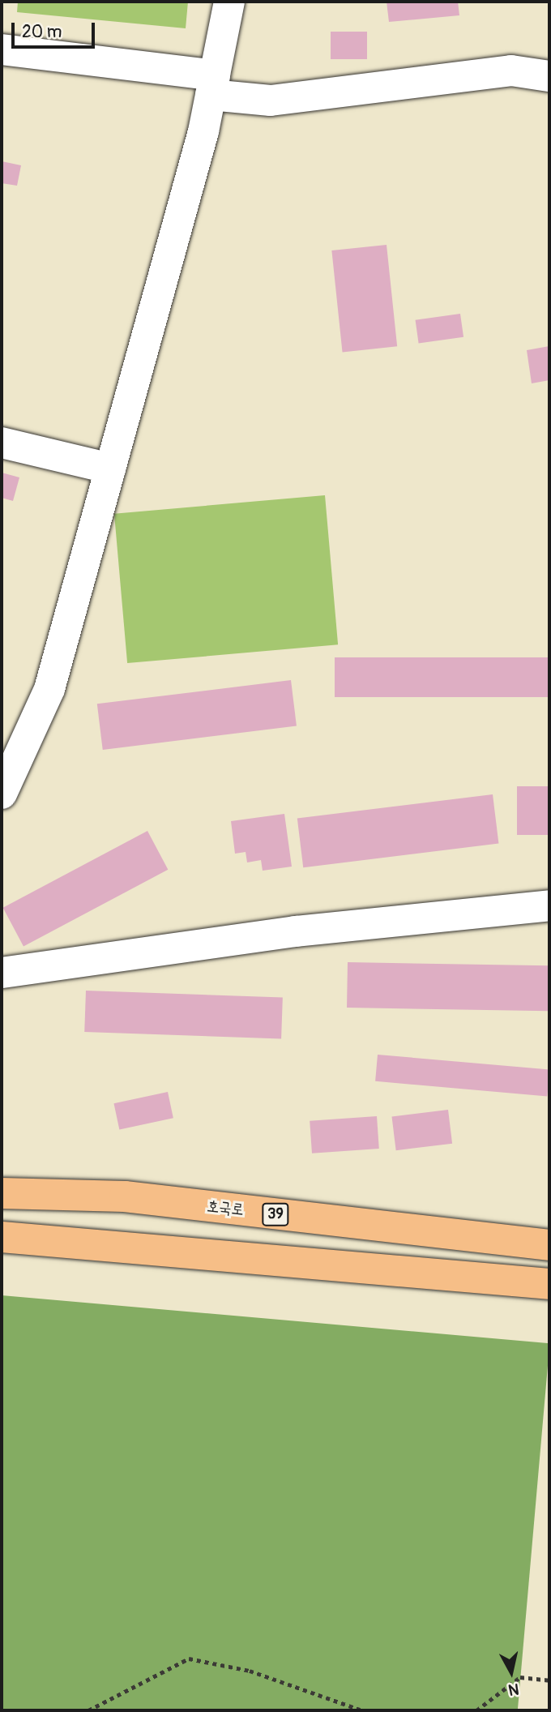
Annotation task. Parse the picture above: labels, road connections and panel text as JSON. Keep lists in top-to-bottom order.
{
  "streets": {
    "main road": ["호국로", "39"]
  },
  "scale_bar": "20 m",
  "north": "bottom"
}
